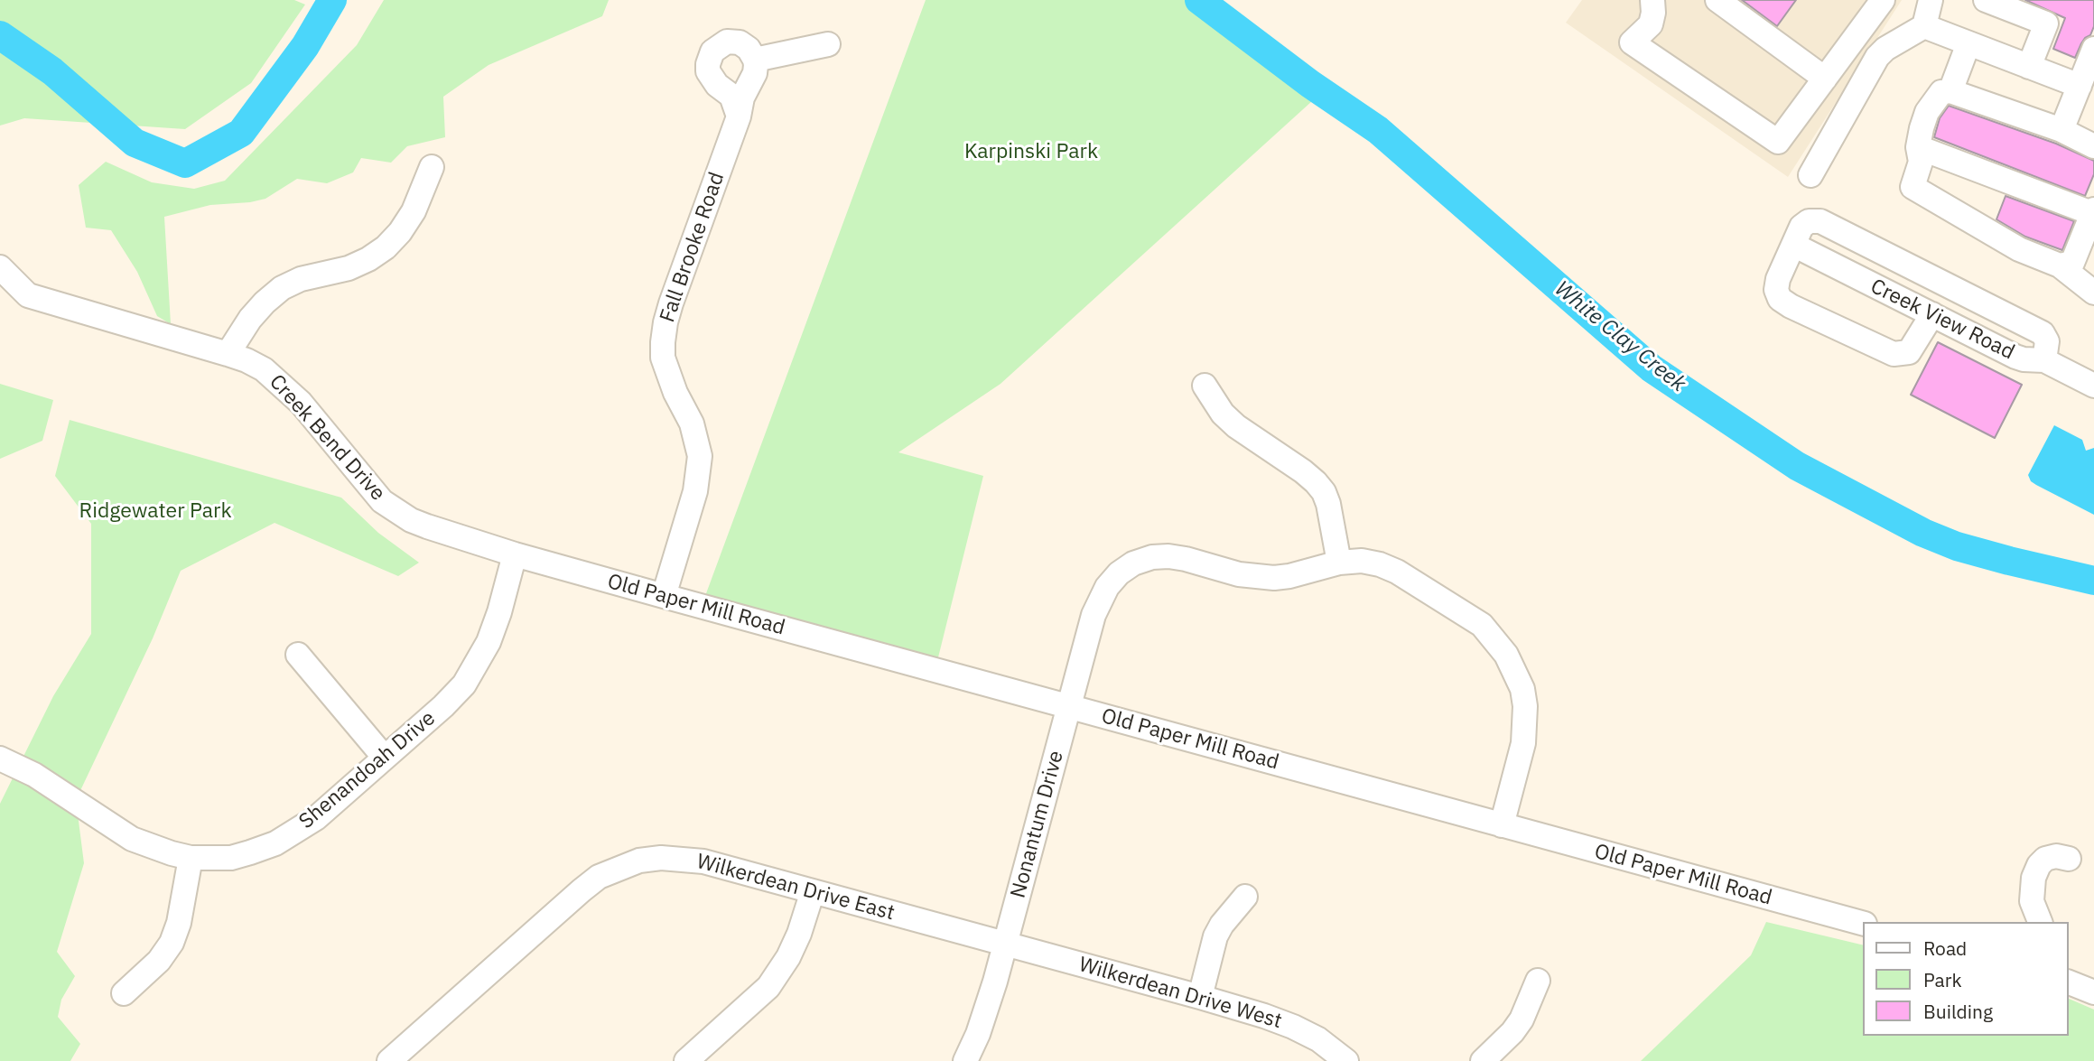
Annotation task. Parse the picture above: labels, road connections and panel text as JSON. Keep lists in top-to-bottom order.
{
  "streets": {
    "street": [
      "Fall Brooke Road",
      "Creek View Road",
      "Creek Bend Drive",
      "Old Paper Mill Road",
      "Shenandoah Drive",
      "Nonantum Drive",
      "Wilkerdean Drive East",
      "Wilkerdean Drive West"
    ]
  },
  "crossings": [
    ["Fall Brooke Road", "Old Paper Mill Road"],
    ["Creek Bend Drive", "Old Paper Mill Road"],
    ["Creek Bend Drive", "Shenandoah Drive"],
    ["Old Paper Mill Road", "Shenandoah Drive"],
    ["Old Paper Mill Road", "Nonantum Drive"],
    ["Nonantum Drive", "Wilkerdean Drive East"],
    ["Nonantum Drive", "Wilkerdean Drive West"],
    ["Wilkerdean Drive East", "Wilkerdean Drive West"]
  ],
  "water": ["White Clay Creek"],
  "parks": ["Karpinski Park", "Ridgewater Park"],
  "legend": ["Road", "Park", "Building"]
}
